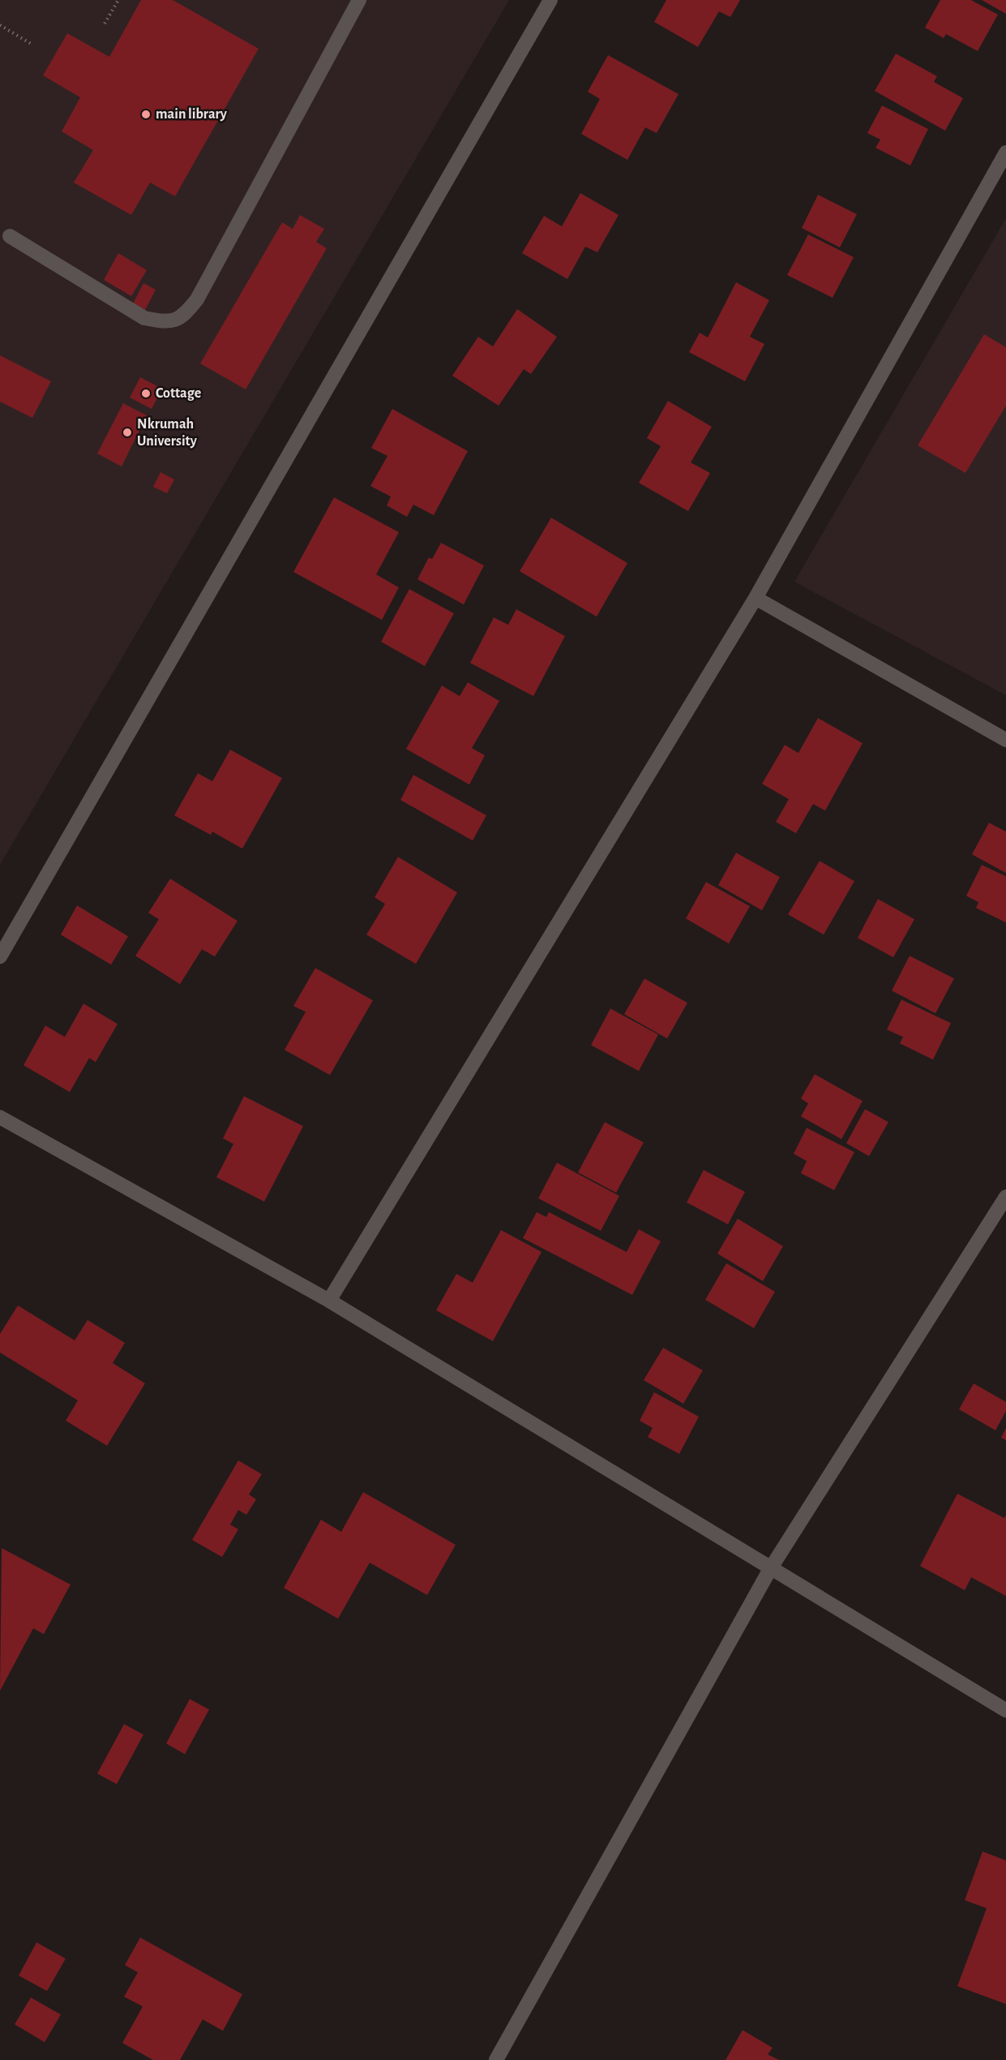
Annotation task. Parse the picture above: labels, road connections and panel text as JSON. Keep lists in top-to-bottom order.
{
  "places": ["main library", "Cottage", "Nkrumah University"]
}
